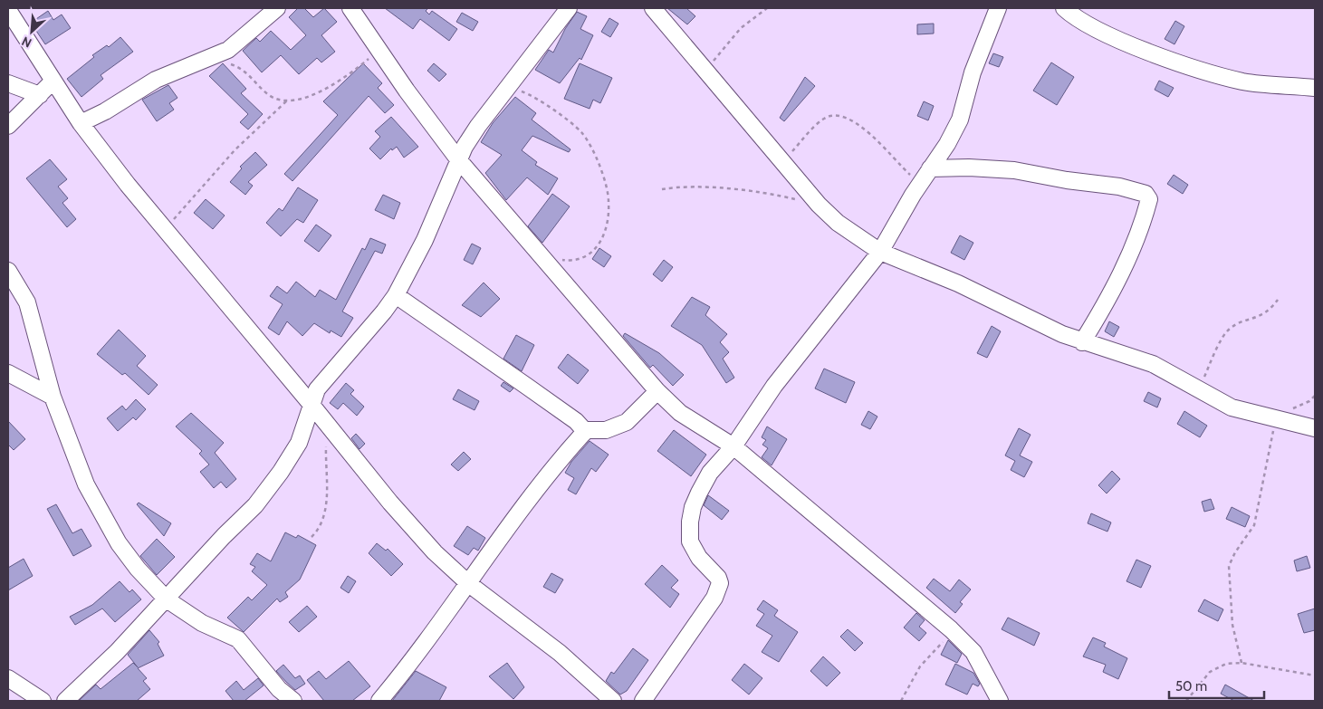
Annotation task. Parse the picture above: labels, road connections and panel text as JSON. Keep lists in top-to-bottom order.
{
  "scale_bar": "50 m",
  "north": "bottom left"
}
